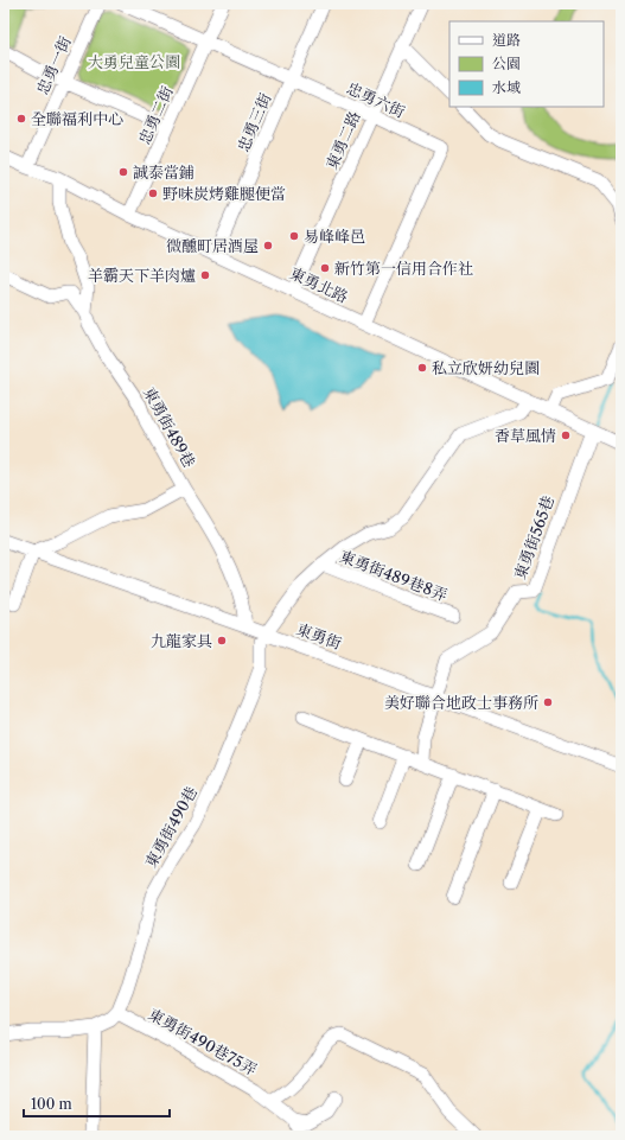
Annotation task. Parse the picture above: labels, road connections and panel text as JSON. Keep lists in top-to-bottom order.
{
  "streets": {
    "street": [
      "忠勇一街",
      "忠勇六街",
      "忠勇二街",
      "忠勇三街",
      "東勇二路",
      "東勇北路",
      "東勇街489巷",
      "東勇街565巷",
      "東勇街489巷8弄",
      "東勇街",
      "東勇街490巷",
      "東勇街490巷75弄"
    ]
  },
  "crossings": [
    ["忠勇一街", "東勇北路"],
    ["忠勇六街", "忠勇二街"],
    ["忠勇六街", "忠勇三街"],
    ["忠勇六街", "東勇二路"],
    ["忠勇六街", "東勇北路"],
    ["忠勇二街", "東勇北路"],
    ["忠勇三街", "東勇北路"],
    ["東勇二路", "東勇北路"],
    ["東勇北路", "東勇街489巷"],
    ["東勇北路", "東勇街565巷"],
    ["東勇街489巷", "東勇街"],
    ["東勇街565巷", "東勇街"],
    ["東勇街", "東勇街490巷"],
    ["東勇街490巷", "東勇街490巷75弄"]
  ],
  "parks": ["大勇兒童公園"],
  "places": [
    "全聯福利中心",
    "誠泰當鋪",
    "野味炭烤雞腿便當",
    "易峰峰邑",
    "微醺町居酒屋",
    "新竹第一信用合作社",
    "羊霸天下羊肉爐",
    "私立欣妍幼兒園",
    "香草風情",
    "九龍家具",
    "美好聯合地政士事務所"
  ],
  "legend": ["道路", "公園", "水域"],
  "scale_bar": "100 m"
}
